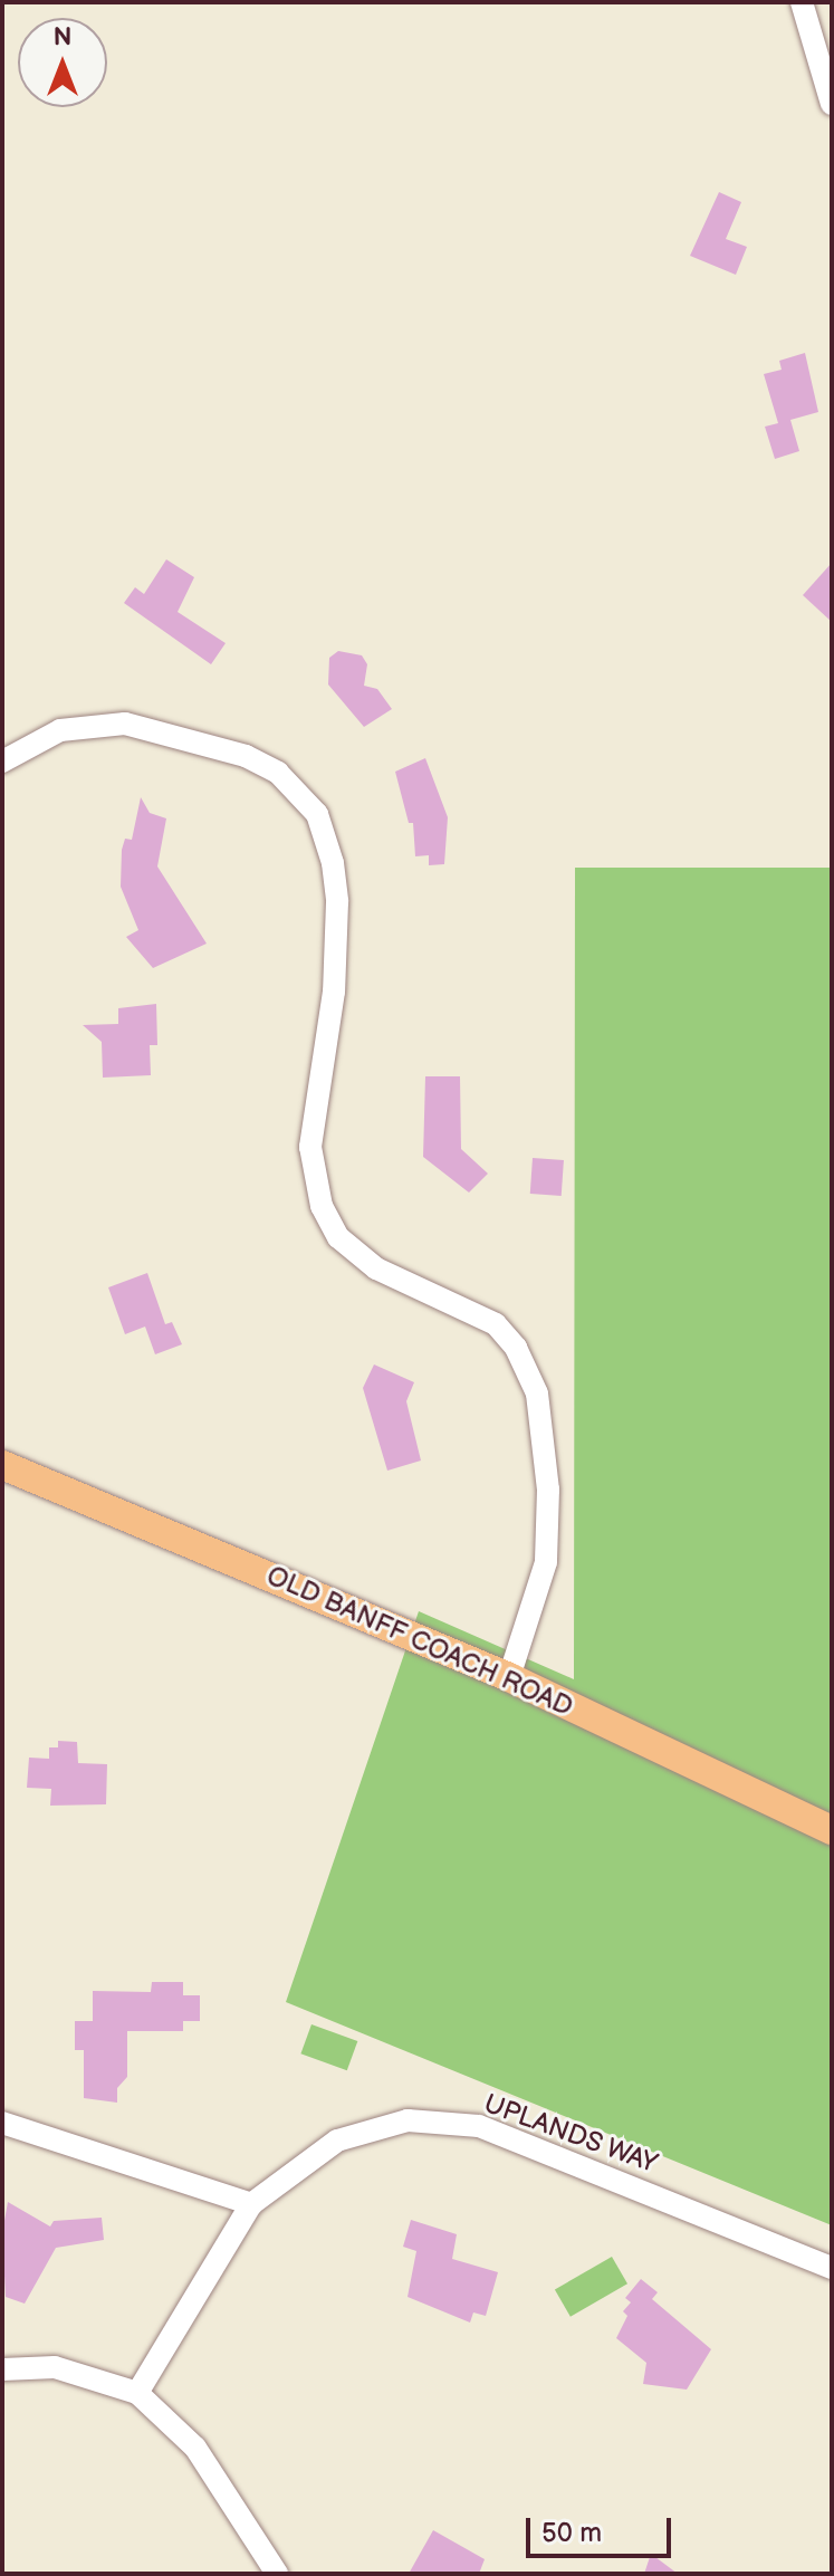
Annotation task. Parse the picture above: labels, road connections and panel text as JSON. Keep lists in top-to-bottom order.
{
  "streets": {
    "main road": ["OLD BANFF COACH ROAD"],
    "street": ["UPLANDS WAY"]
  },
  "scale_bar": "50 m",
  "north": "top"
}
